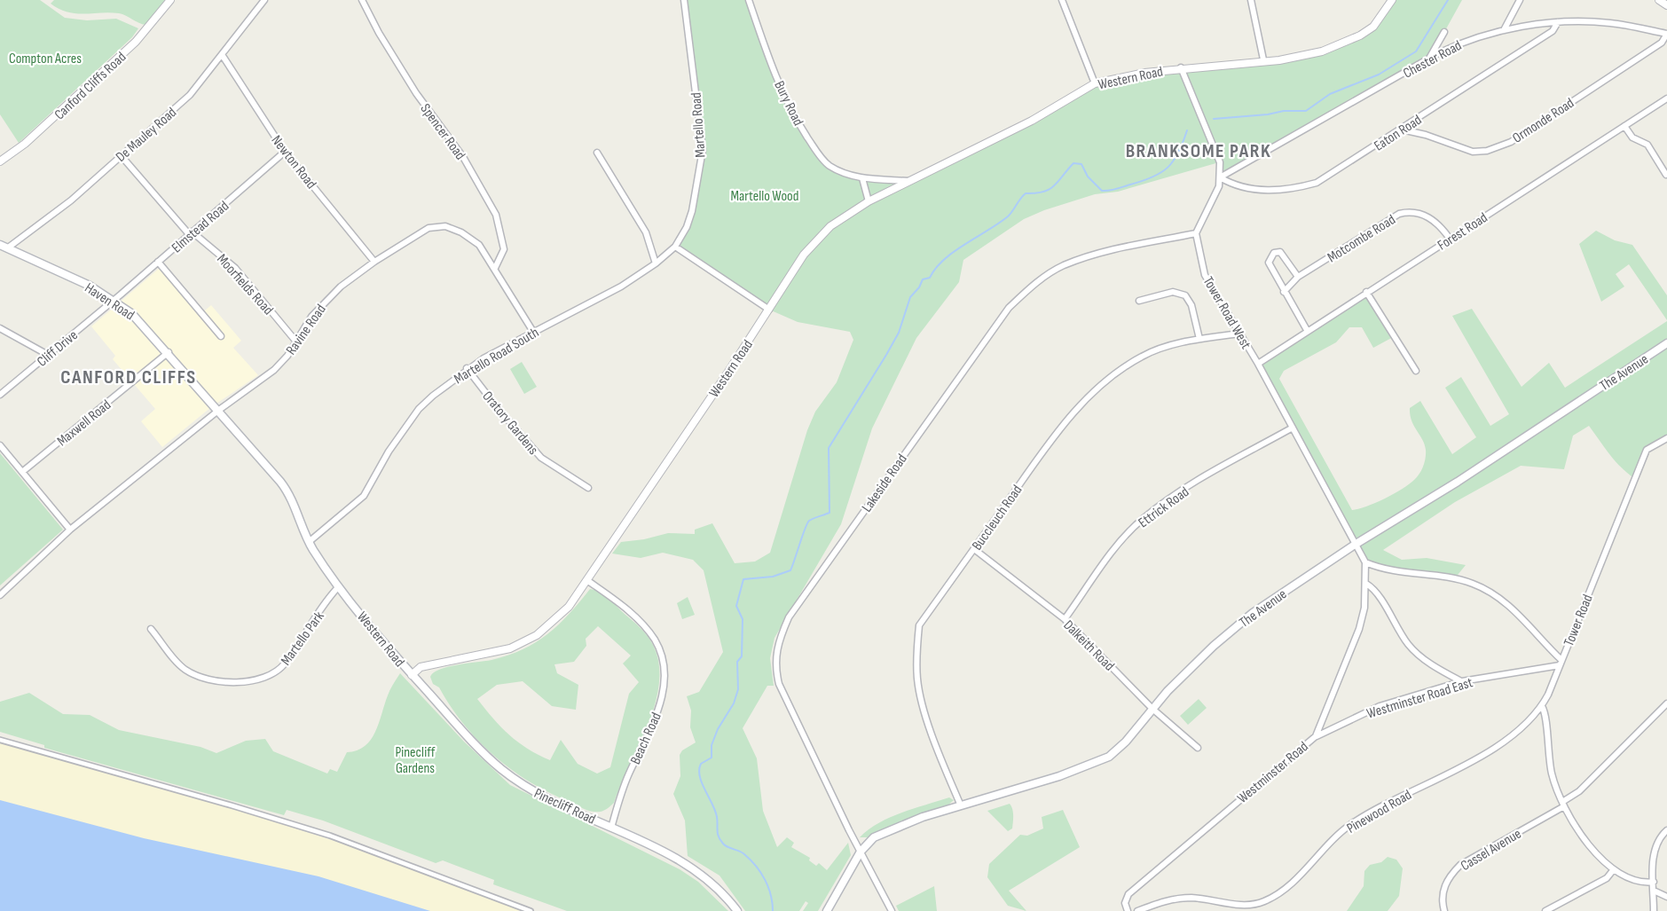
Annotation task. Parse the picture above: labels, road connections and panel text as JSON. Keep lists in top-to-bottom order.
{
  "streets": {
    "main road": [
      "Western Road",
      "Haven Road",
      "The Avenue",
      "Pinecliff Road"
    ],
    "street": [
      "Chester Road",
      "Canford Cliffs Road",
      "Bury Road",
      "Ormonde Road",
      "Martello Road",
      "Spencer Road",
      "Eaton Road",
      "De Mauley Road",
      "Newton Road",
      "Elmstead Road",
      "Forest Road",
      "Motcombe Road",
      "Moorfields Road",
      "Tower Road West",
      "Ravine Road",
      "Cliff Drive",
      "Martello Road South",
      "Maxwell Road",
      "Oratory Gardens",
      "Lakeside Road",
      "Ettrick Road",
      "Buccleuch Road",
      "Tower Road",
      "Martello Park",
      "Dalkeith Road",
      "Westminster Road East",
      "Beach Road",
      "Westminster Road",
      "Pinewood Road",
      "Cassel Avenue"
    ]
  },
  "crossings": [
    ["Chester Road", "Ormonde Road"],
    ["Chester Road", "Eaton Road"],
    ["Western Road", "Bury Road"],
    ["Western Road", "Haven Road"],
    ["Western Road", "Ravine Road"],
    ["Western Road", "Martello Road South"],
    ["Western Road", "Martello Park"],
    ["Western Road", "Beach Road"],
    ["Western Road", "Pinecliff Road"],
    ["Ormonde Road", "Eaton Road"],
    ["Martello Road", "Martello Road South"],
    ["Spencer Road", "Ravine Road"],
    ["De Mauley Road", "Newton Road"],
    ["De Mauley Road", "Moorfields Road"],
    ["De Mauley Road", "Haven Road"],
    ["Newton Road", "Elmstead Road"],
    ["Newton Road", "Ravine Road"],
    ["Elmstead Road", "Moorfields Road"],
    ["Elmstead Road", "Haven Road"],
    ["Elmstead Road", "Cliff Drive"],
    ["Forest Road", "Motcombe Road"],
    ["Forest Road", "Tower Road West"],
    ["Moorfields Road", "Ravine Road"],
    ["Haven Road", "Ravine Road"],
    ["Haven Road", "Cliff Drive"],
    ["Haven Road", "Maxwell Road"],
    ["Tower Road West", "The Avenue"],
    ["Tower Road West", "Lakeside Road"],
    ["Tower Road West", "Ettrick Road"],
    ["Tower Road West", "Buccleuch Road"],
    ["Tower Road West", "Tower Road"],
    ["Tower Road West", "Westminster Road"],
    ["Ravine Road", "Martello Road South"],
    ["Martello Road South", "Oratory Gardens"],
    ["The Avenue", "Lakeside Road"],
    ["The Avenue", "Buccleuch Road"],
    ["The Avenue", "Dalkeith Road"],
    ["Ettrick Road", "Dalkeith Road"],
    ["Buccleuch Road", "Dalkeith Road"],
    ["Tower Road", "Westminster Road East"],
    ["Tower Road", "Westminster Road"],
    ["Tower Road", "Pinewood Road"],
    ["Westminster Road East", "Westminster Road"],
    ["Westminster Road East", "Pinewood Road"],
    ["Beach Road", "Pinecliff Road"]
  ],
  "districts": ["BRANKSOME PARK", "CANFORD CLIFFS"],
  "parks": ["Compton Acres", "Martello Wood", "Pinecliff Gardens"]
}
